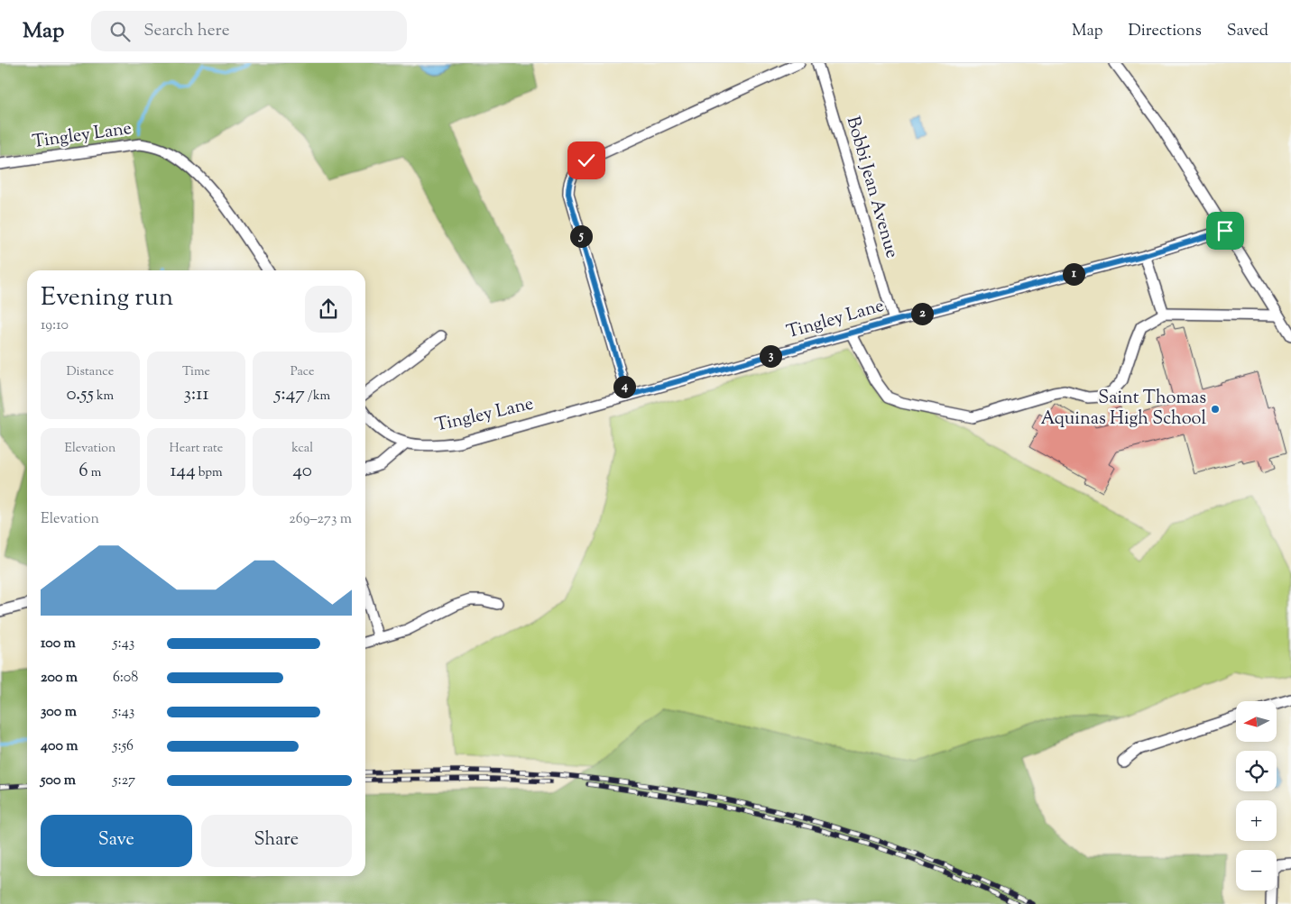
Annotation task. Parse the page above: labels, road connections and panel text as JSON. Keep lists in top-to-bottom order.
{
  "streets": {
    "street": ["Tingley Lane", "Bobbi Jean Avenue"]
  },
  "crossings": [
    ["Tingley Lane", "Bobbi Jean Avenue"]
  ],
  "places": ["Saint Thomas Aquinas High School"],
  "north": "left",
  "page": {
    "header": "Map",
    "search": "Search here",
    "nav": ["Map", "Directions", "Saved"],
    "pins": [
      "5",
      "1",
      "2",
      "3",
      "4"
    ],
    "heading": ["Evening run", "19:10"],
    "stats": [
      ["Distance", "0.55 km"],
      ["Time", "3:11"],
      ["Pace", "5:47 /km"],
      ["Elevation", "6 m"],
      ["Heart rate", "144 bpm"],
      ["kcal", "40"]
    ],
    "chart": ["Elevation", "269–273 m"],
    "list": [
      {
        "name": "100 m",
        "note": "5:43"
      },
      {
        "name": "200 m",
        "note": "6:08"
      },
      {
        "name": "300 m",
        "note": "5:43"
      },
      {
        "name": "400 m",
        "note": "5:56"
      },
      {
        "name": "500 m",
        "note": "5:27"
      }
    ],
    "map_buttons": ["+", "−"],
    "buttons": ["Save", "Share"]
  }
}
